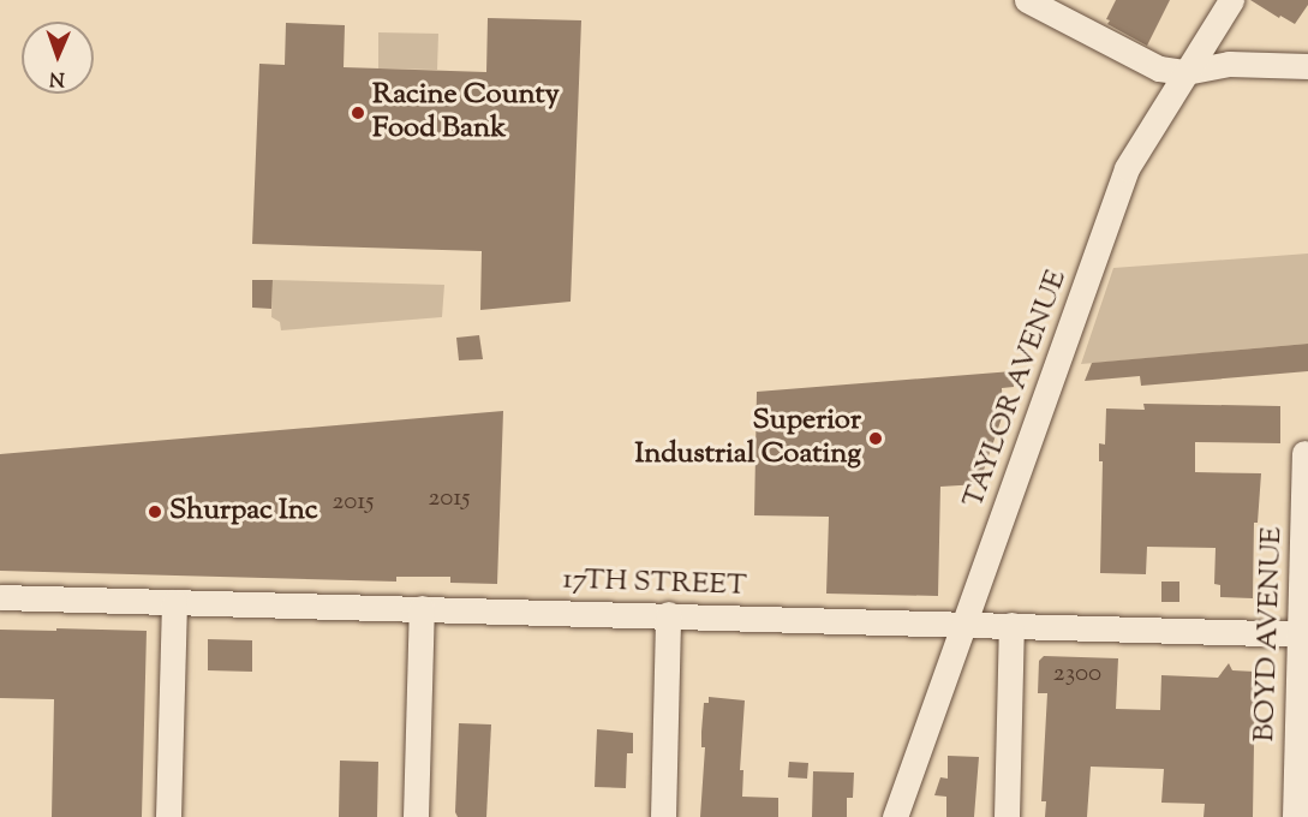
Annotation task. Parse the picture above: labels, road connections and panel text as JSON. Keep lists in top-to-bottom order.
{
  "streets": {
    "street": ["TAYLOR AVENUE", "17TH STREET", "BOYD AVENUE"]
  },
  "crossings": [
    ["TAYLOR AVENUE", "17TH STREET"],
    ["17TH STREET", "BOYD AVENUE"]
  ],
  "places": ["Racine County Food Bank", "Superior Industrial Coating", "Shurpac Inc"],
  "house_numbers": ["2015", "2015", "2300"],
  "north": "bottom"
}
